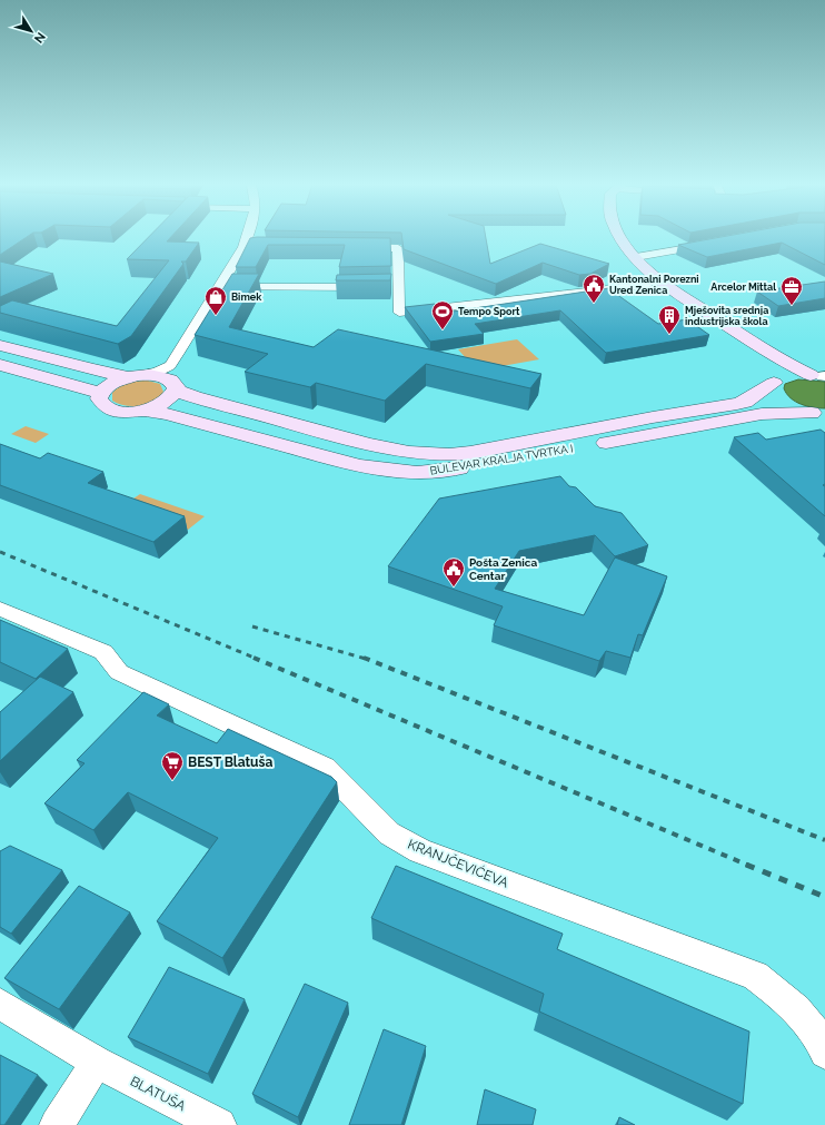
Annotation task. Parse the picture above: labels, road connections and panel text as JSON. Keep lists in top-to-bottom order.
{
  "streets": {
    "street": ["BULEVAR KRALJA TVRTKA I", "KRANJČEVIĆEVA", "BLATUŠA"]
  },
  "places": {
    "public building": ["Kantonalni Porezni Ured Zenica", "Pošta Zenica Centar"],
    "office": ["Arcelor Mittal"],
    "shop": ["Bimek"],
    "sports": ["Tempo Sport"],
    "building": ["Mješovita srednja industrijska škola"],
    "supermarket": ["BEST Blatuša"]
  },
  "north": "bottom right"
}
